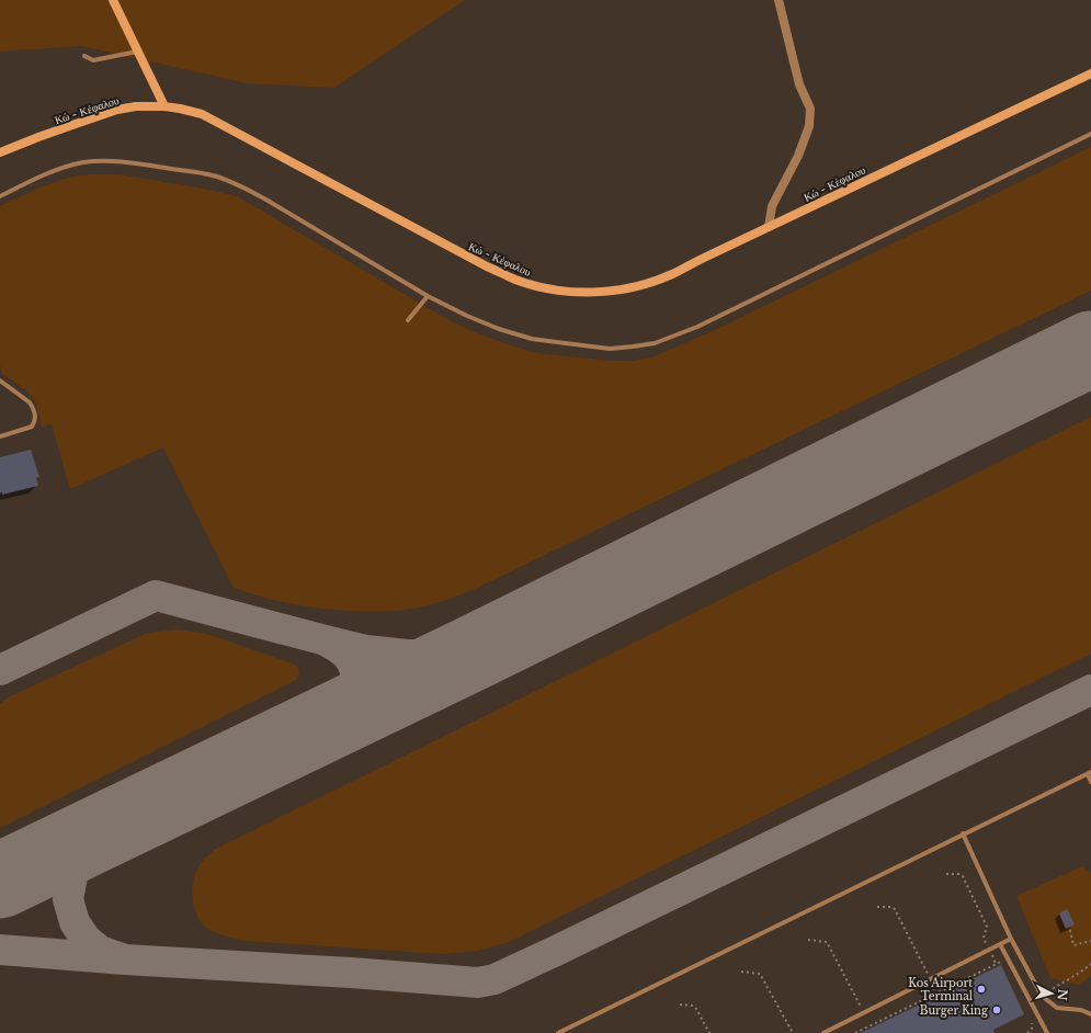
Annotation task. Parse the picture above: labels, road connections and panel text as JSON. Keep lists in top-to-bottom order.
{
  "streets": {
    "main road": ["Κώ - Κέφαλου"]
  },
  "places": ["Kos Airport Terminal", "Burger King"],
  "north": "right"
}
